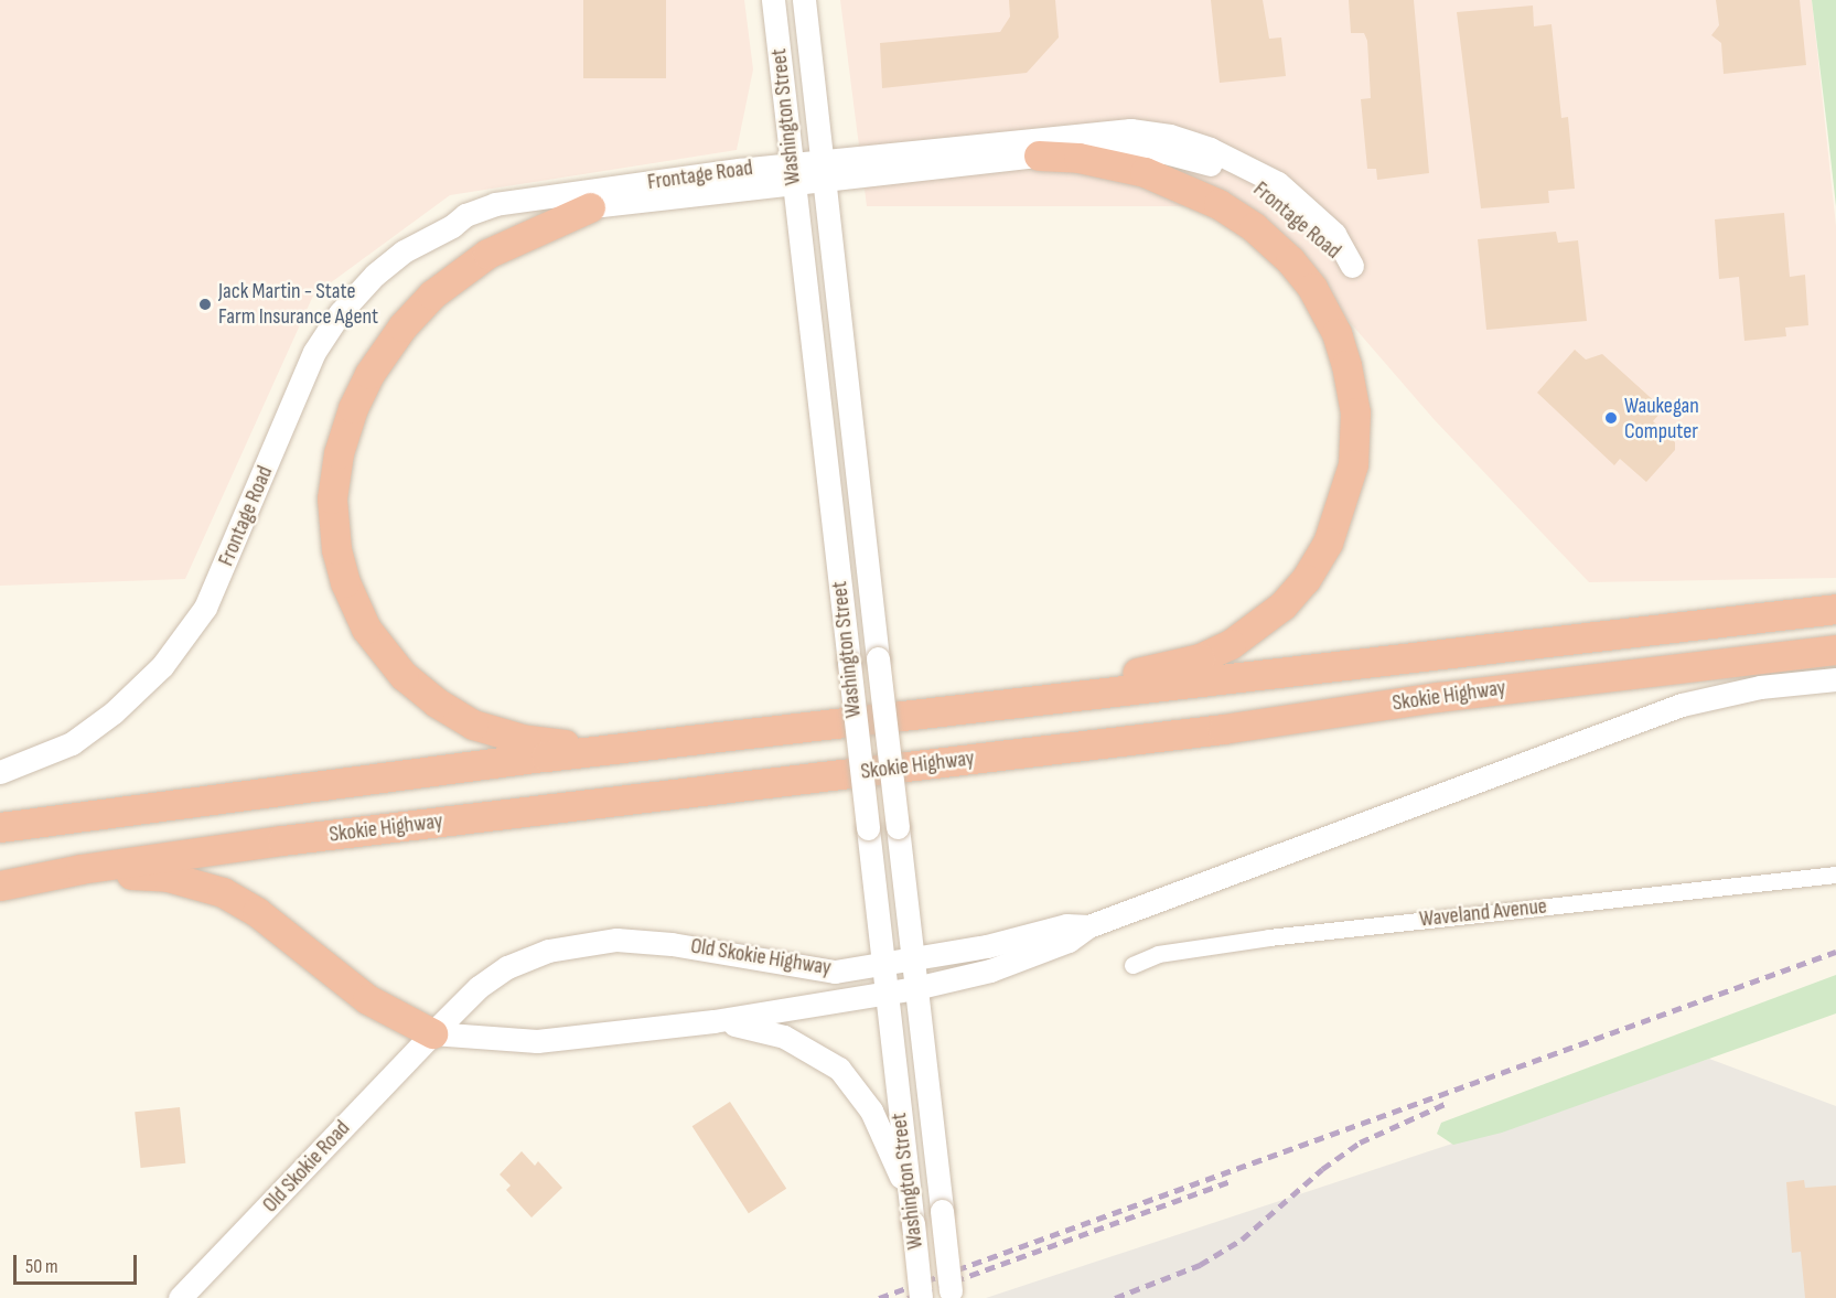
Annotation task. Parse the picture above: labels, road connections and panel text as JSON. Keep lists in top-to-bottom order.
{
  "streets": {
    "highway": ["Skokie Highway"],
    "main road": [
      "Washington Street",
      "Frontage Road",
      "Old Skokie Highway",
      "Old Skokie Road"
    ],
    "street": ["Waveland Avenue"]
  },
  "crossings": [
    ["Washington Street", "Frontage Road"],
    ["Washington Street", "Old Skokie Highway"],
    ["Old Skokie Highway", "Old Skokie Road"]
  ],
  "places": ["Jack Martin - State Farm Insurance Agent", "Waukegan Computer"],
  "scale_bar": "50 m"
}
